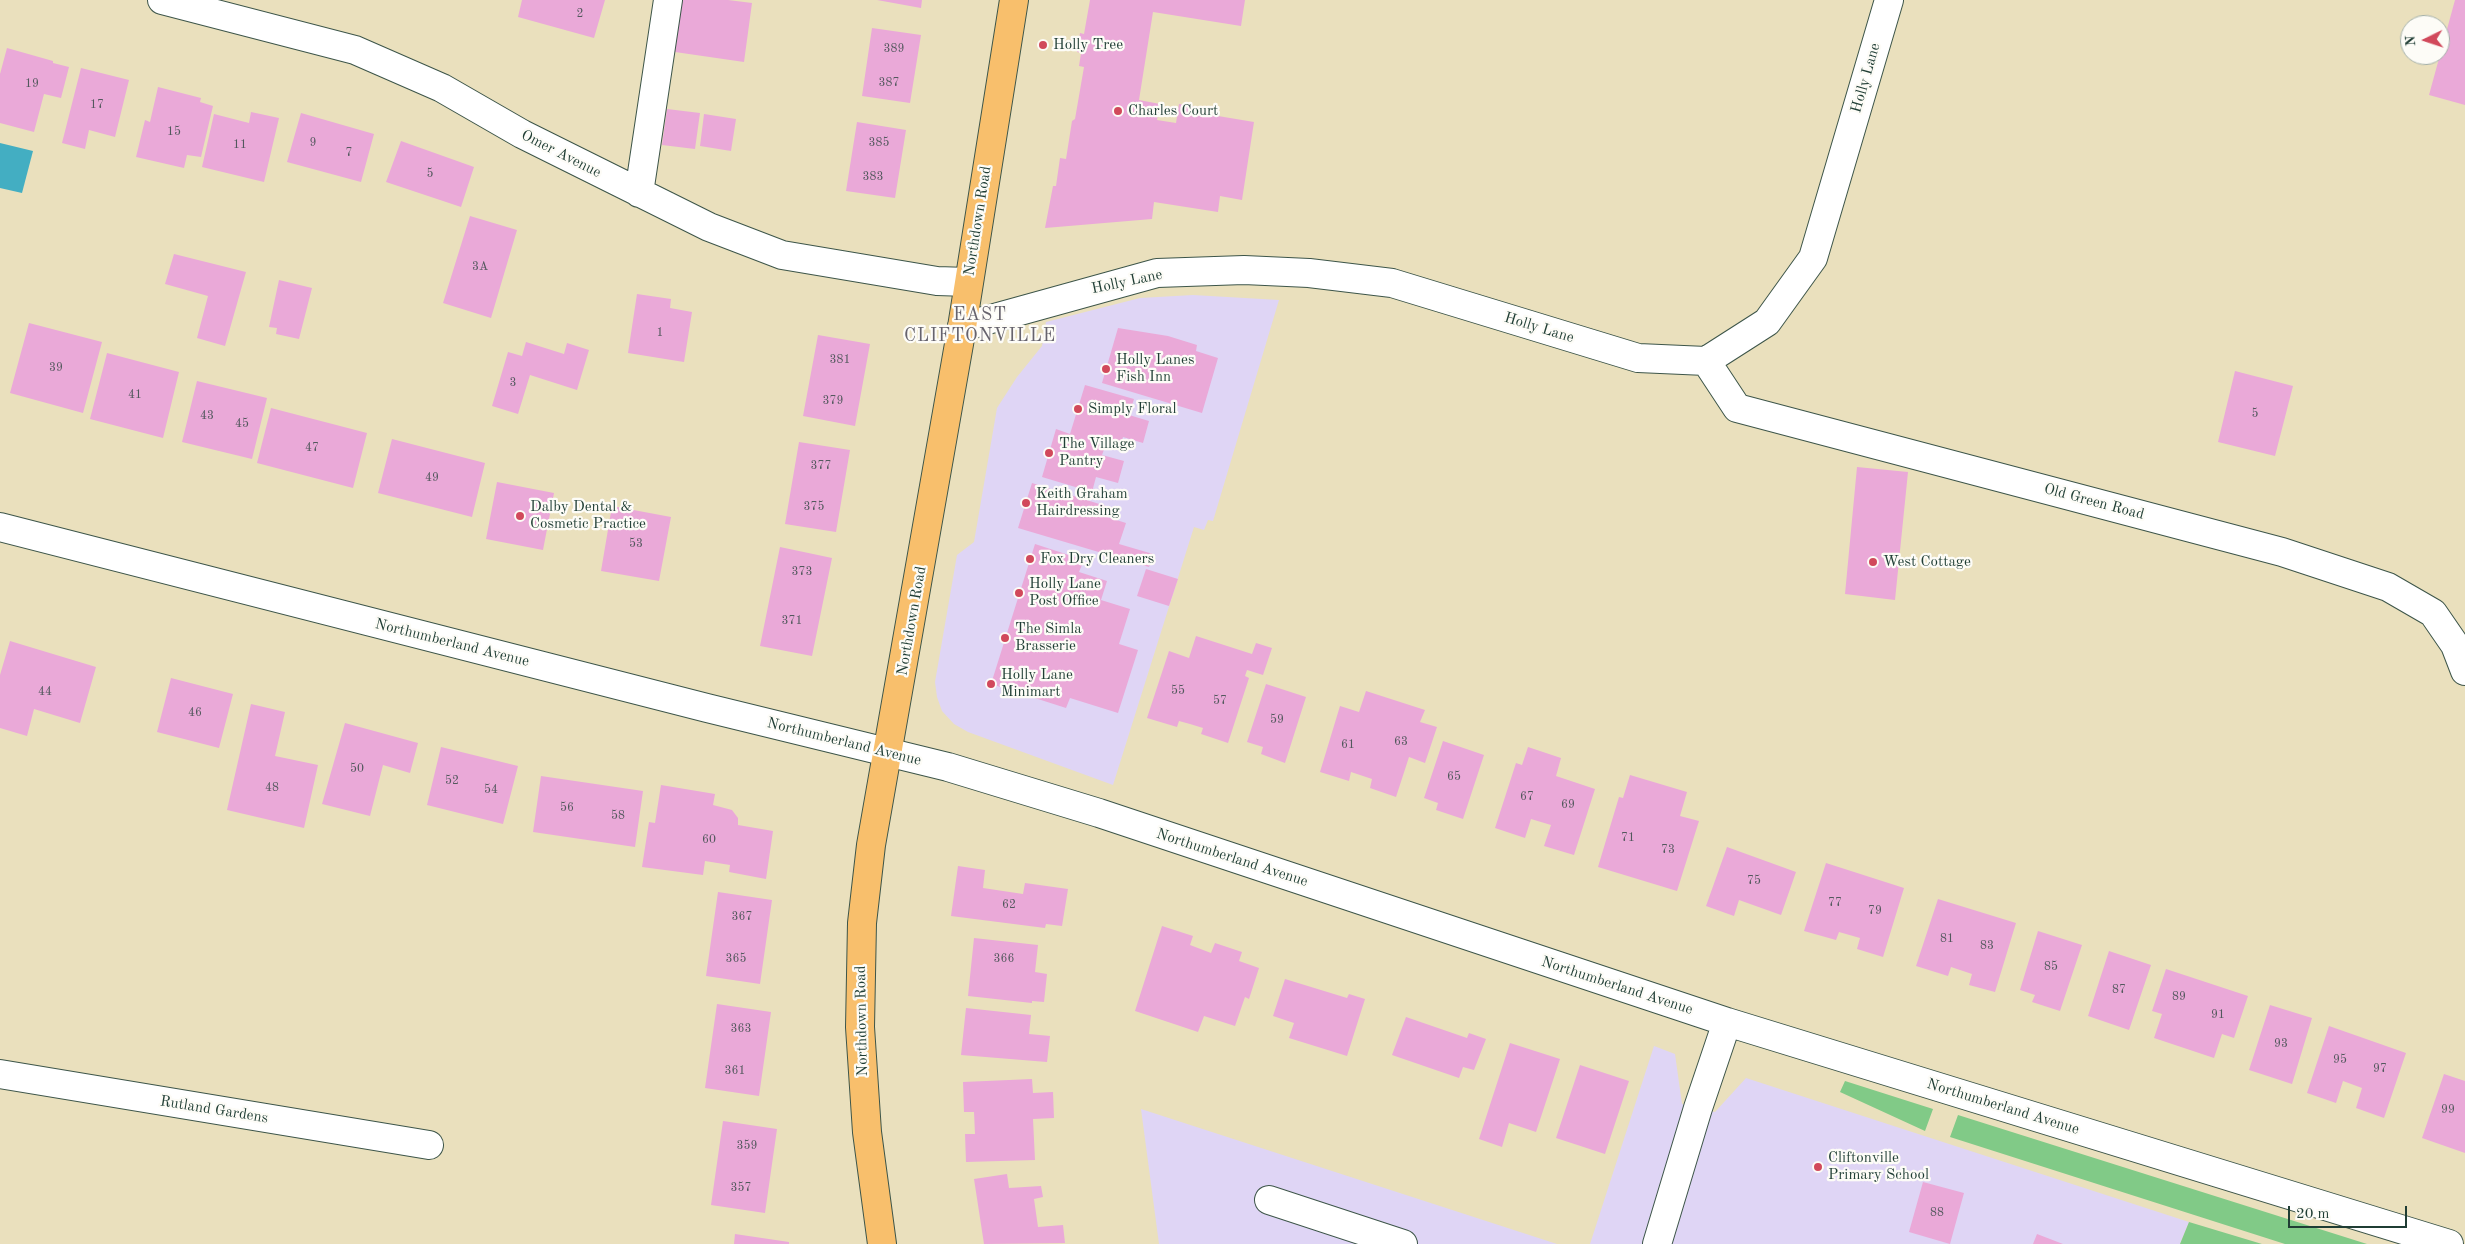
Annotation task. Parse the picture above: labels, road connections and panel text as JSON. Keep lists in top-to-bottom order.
{
  "streets": {
    "main road": ["Northdown Road"],
    "street": [
      "Holly Lane",
      "Omer Avenue",
      "Old Green Road",
      "Northumberland Avenue",
      "Rutland Gardens"
    ]
  },
  "crossings": [
    ["Holly Lane", "Northdown Road"],
    ["Holly Lane", "Old Green Road"],
    ["Omer Avenue", "Northdown Road"],
    ["Northdown Road", "Northumberland Avenue"]
  ],
  "districts": ["EAST CLIFTONVILLE"],
  "places": [
    "Holly Tree",
    "Charles Court",
    "Holly Lanes Fish Inn",
    "Simply Floral",
    "The Village Pantry",
    "Keith Graham Hairdressing",
    "Dalby Dental & Cosmetic Practice",
    "Fox Dry Cleaners",
    "West Cottage",
    "Holly Lane Post Office",
    "The Simla Brasserie",
    "Holly Lane Minimart",
    "Cliftonville Primary School"
  ],
  "house_numbers": [
    "2",
    "389",
    "387",
    "19",
    "17",
    "15",
    "9",
    "385",
    "11",
    "7",
    "5",
    "383",
    "3A",
    "1",
    "381",
    "39",
    "3",
    "41",
    "379",
    "5",
    "43",
    "45",
    "47",
    "377",
    "49",
    "375",
    "53",
    "373",
    "371",
    "55",
    "44",
    "57",
    "46",
    "59",
    "63",
    "61",
    "50",
    "65",
    "52",
    "48",
    "54",
    "67",
    "69",
    "56",
    "58",
    "71",
    "60",
    "73",
    "75",
    "77",
    "62",
    "79",
    "367",
    "81",
    "83",
    "365",
    "366",
    "85",
    "87",
    "89",
    "91",
    "363",
    "93",
    "95",
    "97",
    "361",
    "99",
    "359",
    "357",
    "88"
  ],
  "scale_bar": "20 m",
  "north": "left"
}
